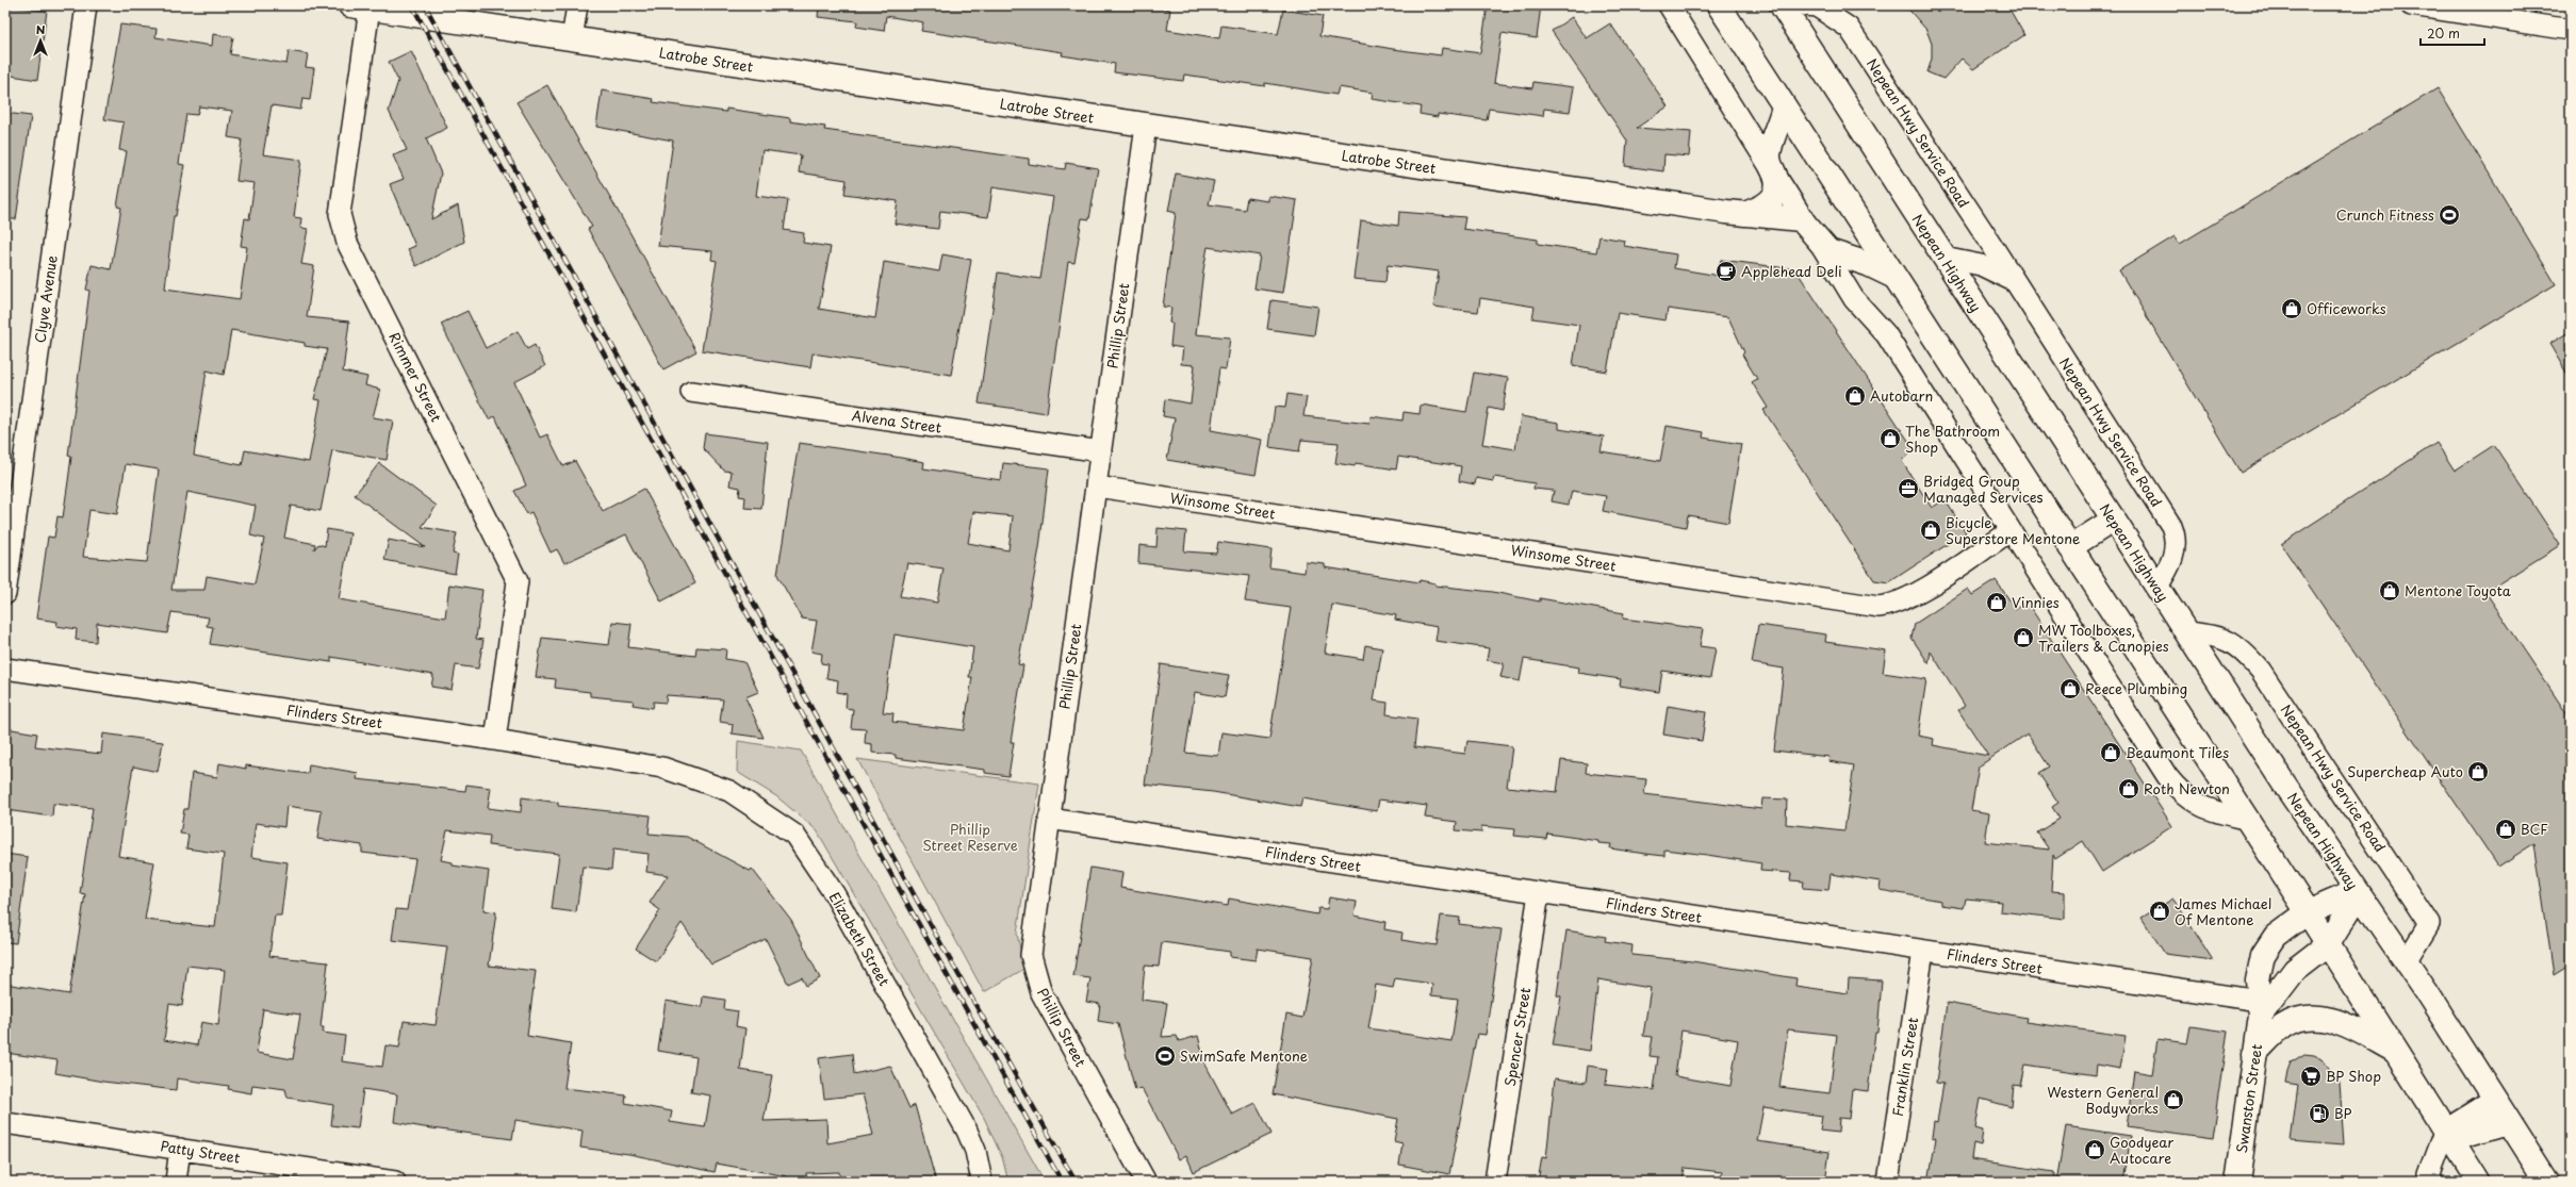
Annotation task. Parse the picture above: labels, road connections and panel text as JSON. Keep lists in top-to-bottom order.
{
  "streets": {
    "main road": ["Latrobe Street", "Nepean Highway", "Swanston Street"],
    "street": [
      "Nepean Hwy Service Road",
      "Clyve Avenue",
      "Phillip Street",
      "Rimmer Street",
      "Alvena Street",
      "Winsome Street",
      "Flinders Street",
      "Elizabeth Street",
      "Spencer Street",
      "Franklin Street",
      "Patty Street"
    ]
  },
  "crossings": [
    ["Latrobe Street", "Phillip Street"],
    ["Latrobe Street", "Rimmer Street"],
    ["Nepean Hwy Service Road", "Nepean Highway"],
    ["Nepean Highway", "Swanston Street"],
    ["Phillip Street", "Alvena Street"],
    ["Phillip Street", "Winsome Street"],
    ["Phillip Street", "Flinders Street"],
    ["Rimmer Street", "Flinders Street"],
    ["Flinders Street", "Elizabeth Street"],
    ["Flinders Street", "Spencer Street"],
    ["Flinders Street", "Franklin Street"],
    ["Flinders Street", "Swanston Street"]
  ],
  "parks": ["Phillip Street Reserve"],
  "places": {
    "sports": ["Crunch Fitness", "SwimSafe Mentone"],
    "cafe": ["Applehead Deli"],
    "shop": [
      "Officeworks",
      "Autobarn",
      "The Bathroom Shop",
      "Bicycle Superstore Mentone",
      "Mentone Toyota",
      "Vinnies",
      "MW Toolboxes, Trailers & Canopies",
      "Reece Plumbing",
      "Beaumont Tiles",
      "Supercheap Auto",
      "Roth Newton",
      "BCF",
      "James Michael Of Mentone",
      "Western General Bodyworks",
      "Goodyear Autocare"
    ],
    "office": ["Bridged Group Managed Services"],
    "supermarket": ["BP Shop"],
    "fuel station": ["BP"]
  },
  "scale_bar": "20 m",
  "north": "top"
}
